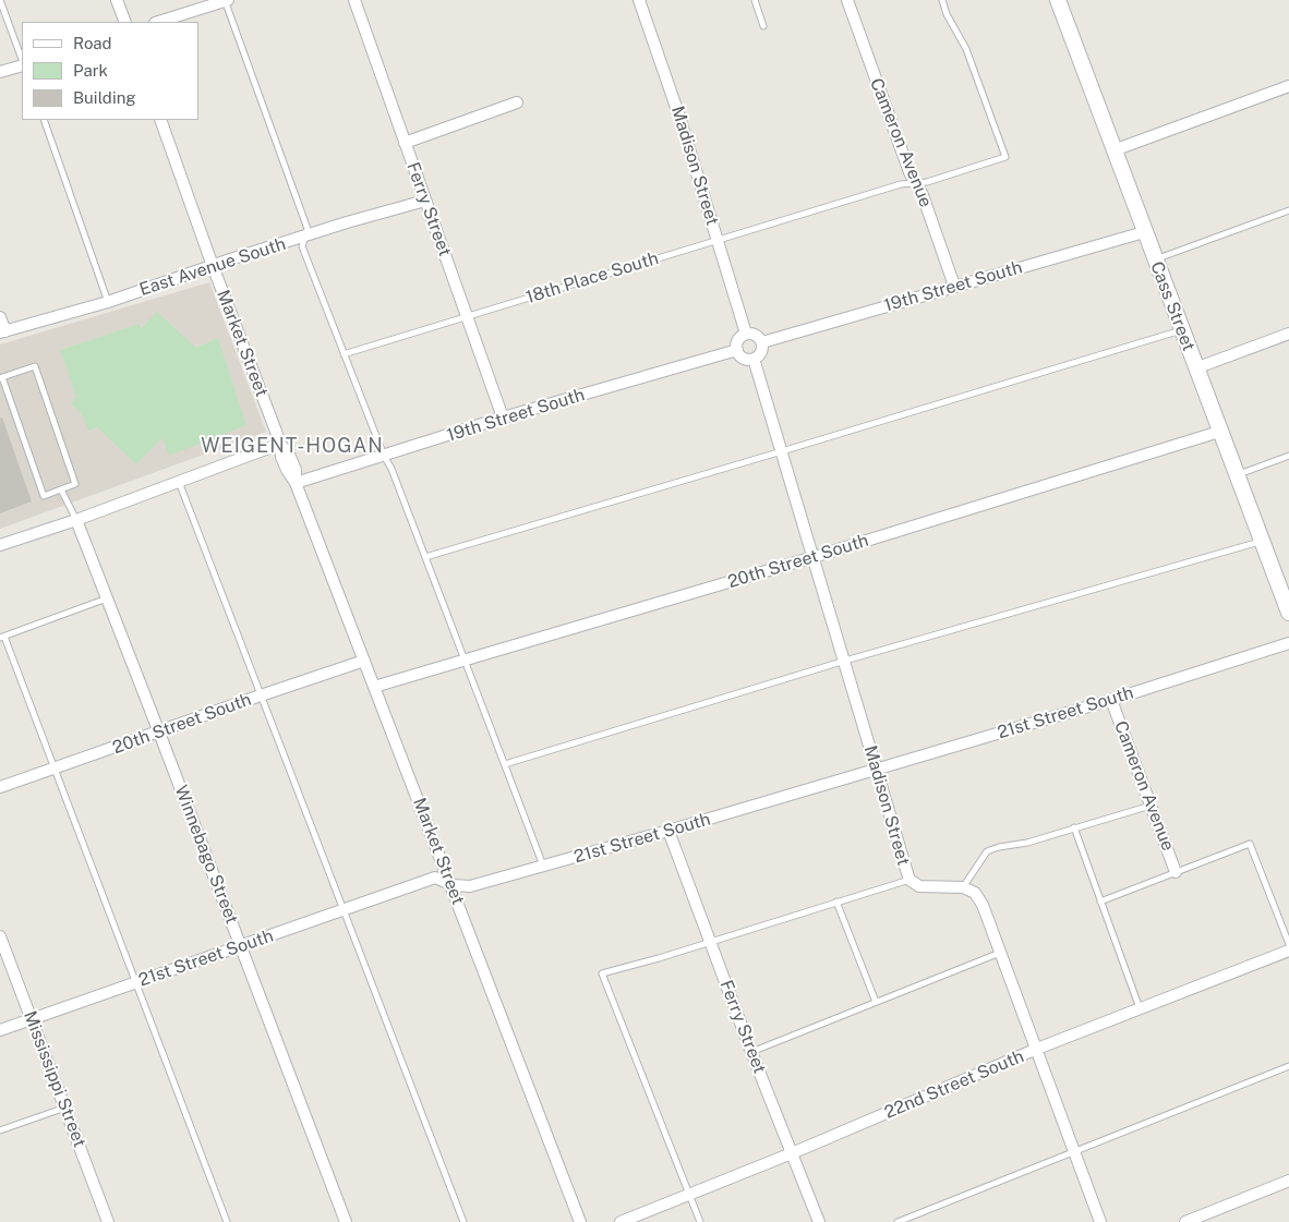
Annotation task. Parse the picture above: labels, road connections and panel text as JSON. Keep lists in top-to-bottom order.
{
  "streets": {
    "street": [
      "Cameron Avenue",
      "Madison Street",
      "Ferry Street",
      "East Avenue South",
      "19th Street South",
      "Cass Street",
      "Market Street",
      "20th Street South",
      "21st Street South",
      "Winnebago Street",
      "Mississippi Street",
      "22nd Street South"
    ],
    "lane": ["18th Place South"]
  },
  "crossings": [
    ["Cameron Avenue", "18th Place South"],
    ["Cameron Avenue", "19th Street South"],
    ["Cameron Avenue", "21st Street South"],
    ["Madison Street", "18th Place South"],
    ["Madison Street", "19th Street South"],
    ["Madison Street", "20th Street South"],
    ["Madison Street", "21st Street South"],
    ["Ferry Street", "East Avenue South"],
    ["Ferry Street", "18th Place South"],
    ["Ferry Street", "19th Street South"],
    ["Ferry Street", "21st Street South"],
    ["Ferry Street", "22nd Street South"],
    ["East Avenue South", "Market Street"],
    ["19th Street South", "Cass Street"],
    ["19th Street South", "Market Street"],
    ["Cass Street", "20th Street South"],
    ["Market Street", "20th Street South"],
    ["Market Street", "21st Street South"],
    ["20th Street South", "Winnebago Street"],
    ["21st Street South", "Winnebago Street"],
    ["21st Street South", "Mississippi Street"]
  ],
  "districts": ["WEIGENT-HOGAN"],
  "legend": ["Road", "Park", "Building"]
}
